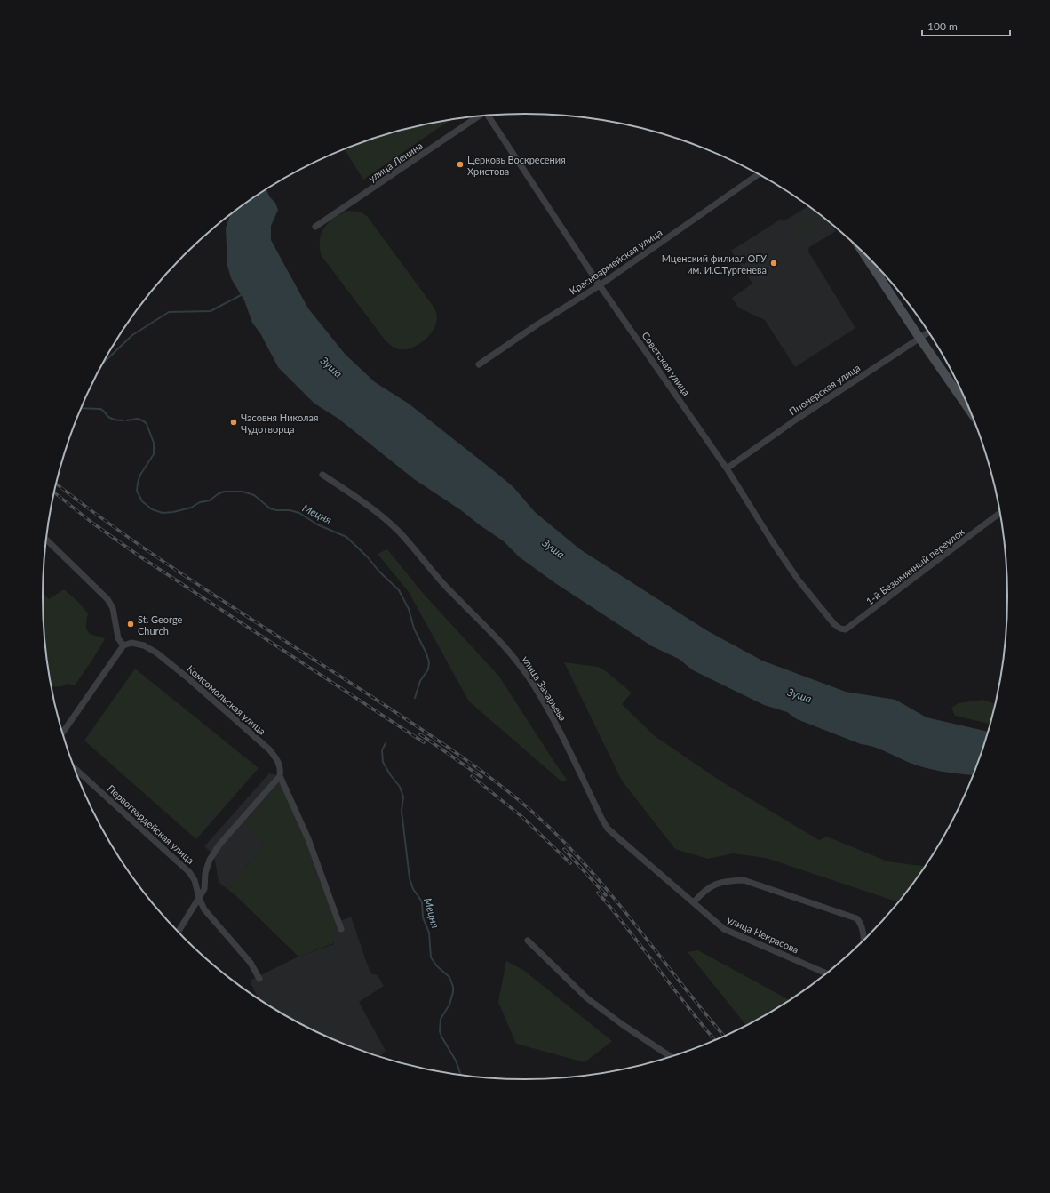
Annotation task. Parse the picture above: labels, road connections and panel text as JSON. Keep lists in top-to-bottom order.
{
  "streets": {
    "street": [
      "улица Ленина",
      "Красноармейская улица",
      "Советская улица",
      "Пионерская улица",
      "1-й Безымянный переулок",
      "улица Захарьева",
      "Комсомольская улица",
      "Первогвардейская улица",
      "улица Некрасова"
    ]
  },
  "crossings": [
    ["Красноармейская улица", "Советская улица"],
    ["Советская улица", "Пионерская улица"],
    ["Советская улица", "1-й Безымянный переулок"],
    ["улица Захарьева", "улица Некрасова"]
  ],
  "water": ["Зуша", "Мецня"],
  "places": [
    "Церковь Воскресения Христова",
    "Мценский филиал ОГУ им. И.С.Тургенева",
    "Часовня Николая Чудотворца",
    "St. George Church"
  ],
  "scale_bar": "100 m"
}
